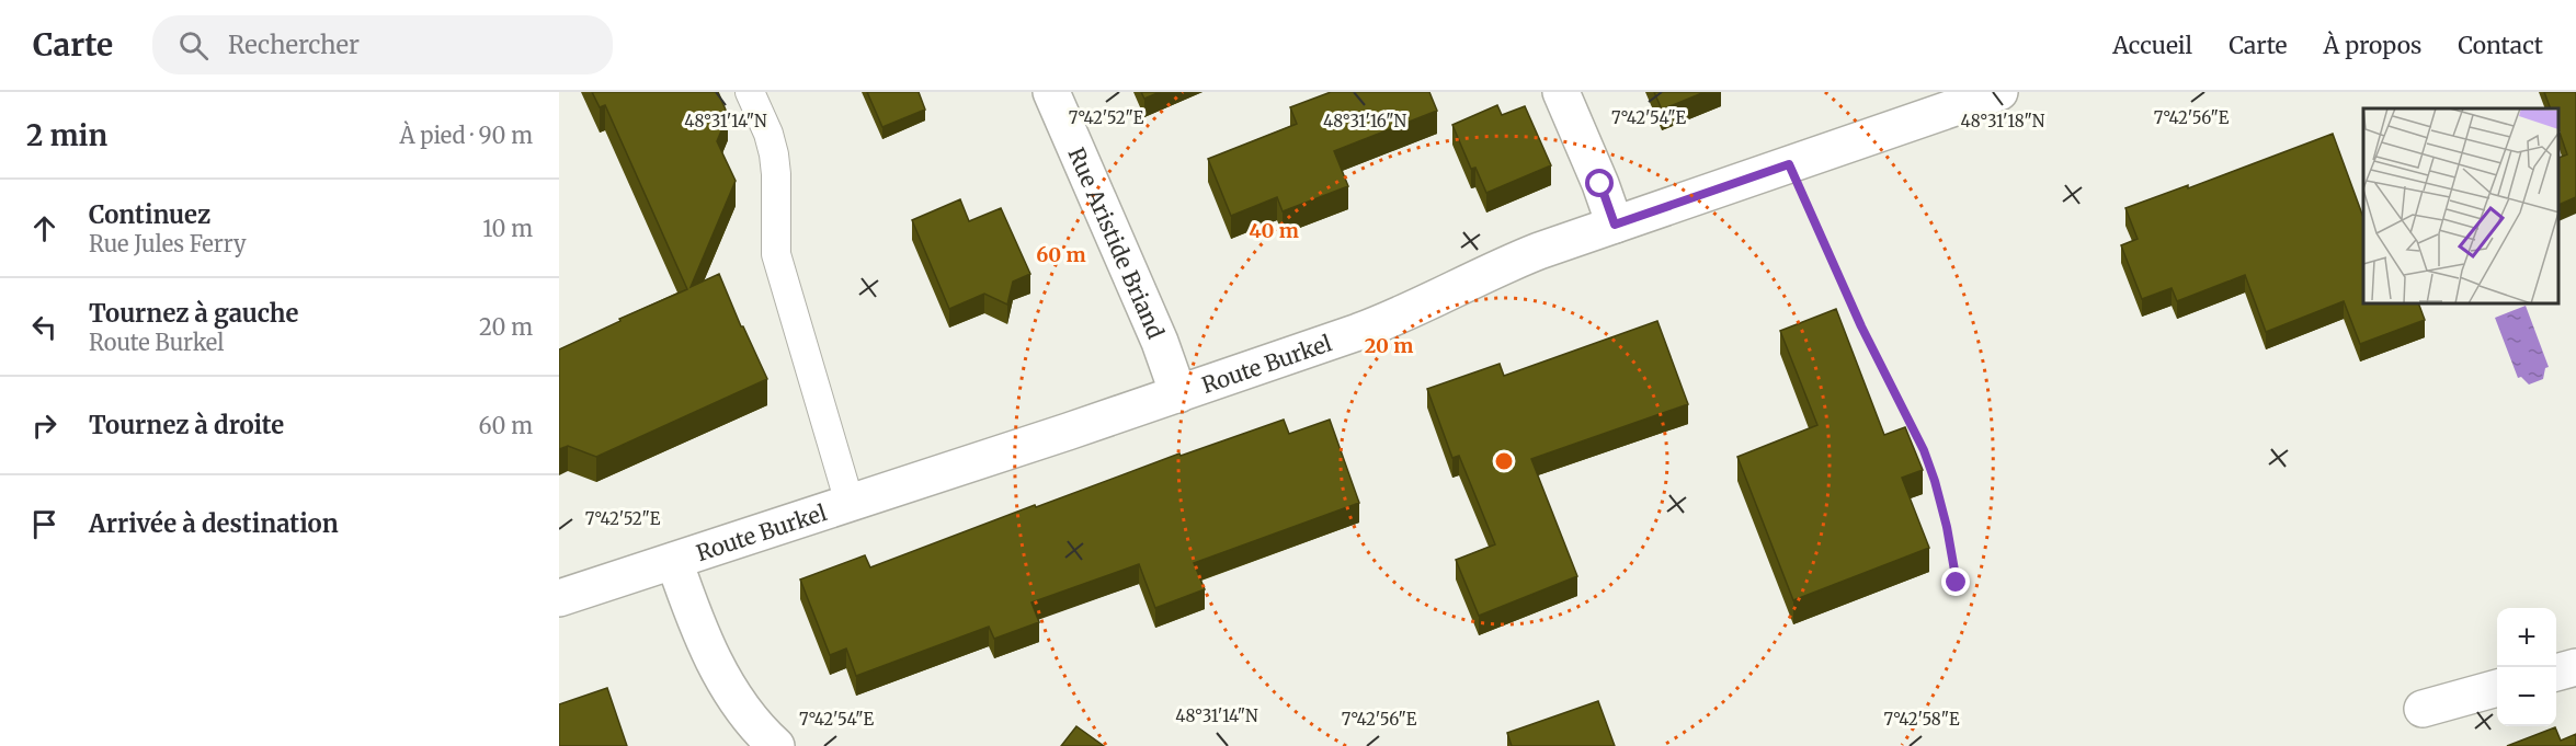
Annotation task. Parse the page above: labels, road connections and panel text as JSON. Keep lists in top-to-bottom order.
{
  "streets": {
    "street": ["Rue Aristide Briand", "Route Burkel"]
  },
  "crossings": [
    ["Rue Aristide Briand", "Route Burkel"]
  ],
  "page": {
    "header": "Carte",
    "search": "Rechercher",
    "nav": [
      "Accueil",
      "Carte",
      "À propos",
      "Contact"
    ],
    "heading": ["2 min", "À pied · 90 m"],
    "list": [
      ["Continuez", "Rue Jules Ferry", "10 m"],
      ["Tournez à gauche", "Route Burkel", "20 m"],
      ["Tournez à droite", "60 m"],
      "Arrivée à destination"
    ],
    "map_buttons": ["+", "−"]
  },
  "coordinates": [
    "7°42'52\"E",
    "7°42'54\"E",
    "7°42'56\"E",
    "48°31'14\"N",
    "48°31'16\"N",
    "48°31'18\"N",
    "7°42'58\"E"
  ],
  "rings": ["40 m", "60 m", "20 m"]
}
